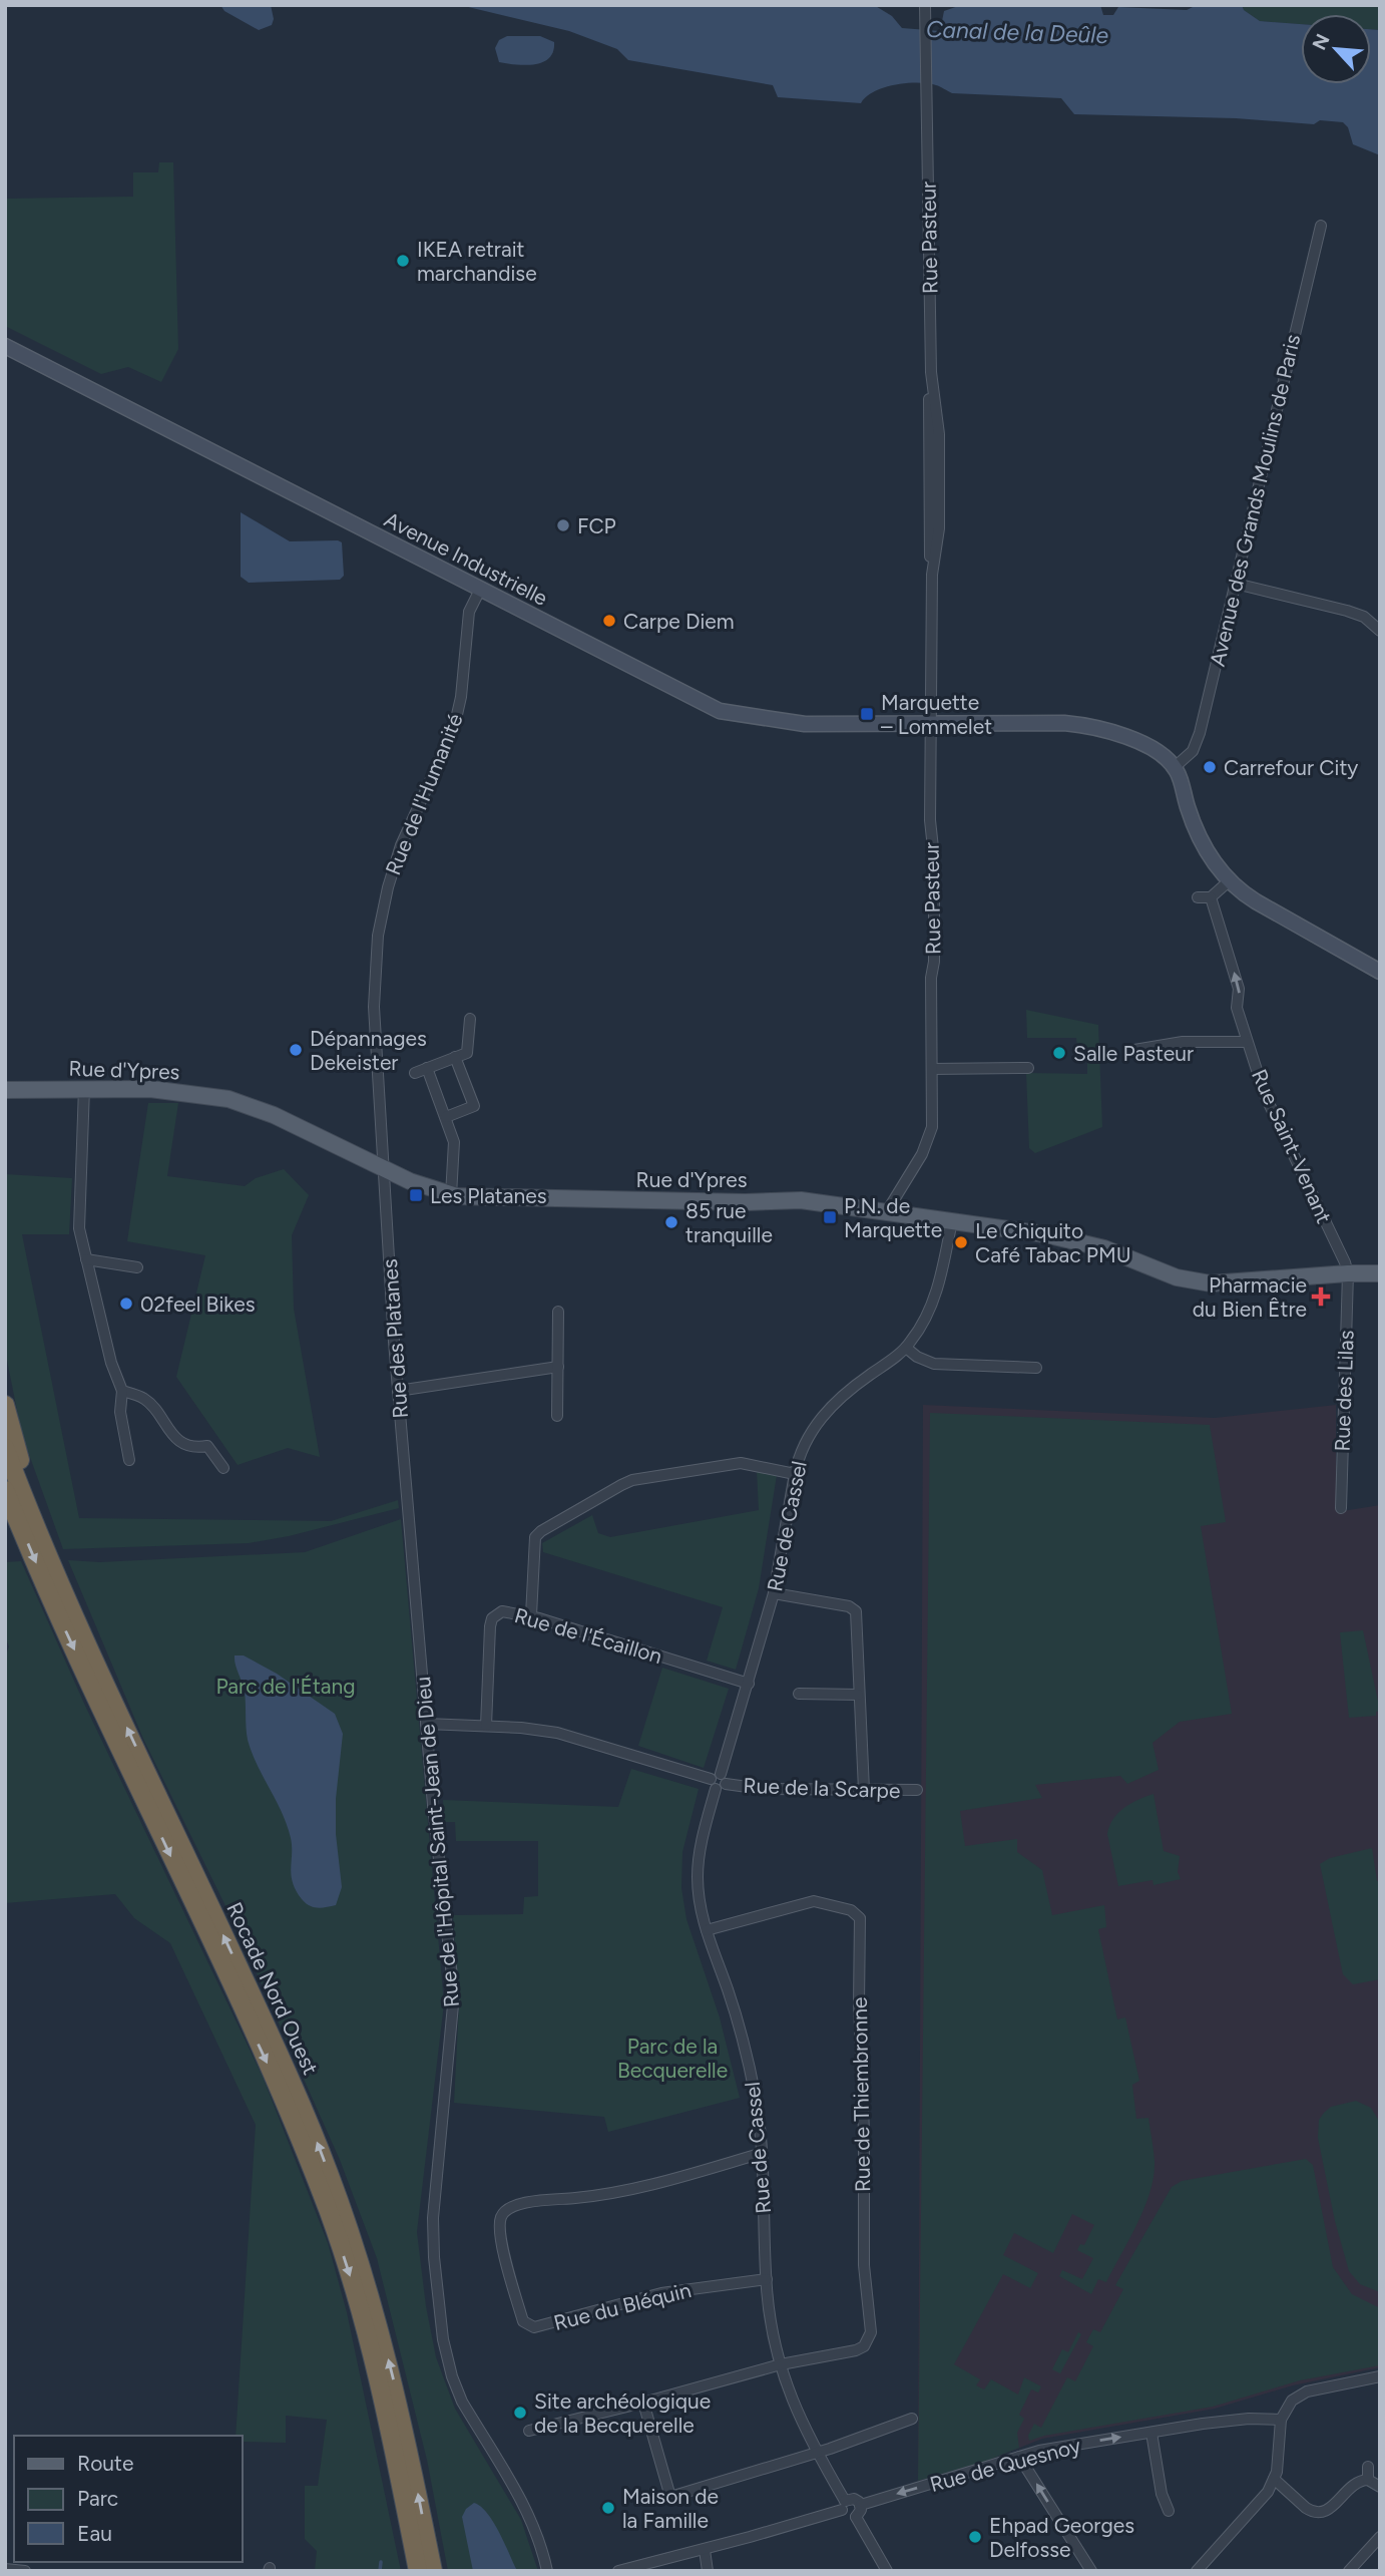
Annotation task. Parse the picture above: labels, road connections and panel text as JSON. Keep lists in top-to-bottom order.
{
  "streets": {
    "highway": ["Rocade Nord Ouest"],
    "main road": ["Rue d'Ypres"],
    "street": [
      "Rue Pasteur",
      "Avenue des Grands Moulins de Paris",
      "Avenue Industrielle",
      "Rue de l'Humanité",
      "Rue Saint-Venant",
      "Rue des Platanes",
      "Rue des Lilas",
      "Rue de Cassel",
      "Rue de l'Écaillon",
      "Rue de la Scarpe",
      "Rue de l'Hôpital Saint-Jean de Dieu",
      "Rue de Thiembronne",
      "Rue du Bléquin",
      "Rue de Quesnoy"
    ]
  },
  "crossings": [
    ["Rue Pasteur", "Avenue Industrielle"],
    ["Rue Pasteur", "Rue d'Ypres"],
    ["Avenue des Grands Moulins de Paris", "Avenue Industrielle"],
    ["Avenue Industrielle", "Rue de l'Humanité"],
    ["Rue de l'Humanité", "Rue d'Ypres"],
    ["Rue de l'Humanité", "Rue des Platanes"],
    ["Rue d'Ypres", "Rue Saint-Venant"],
    ["Rue d'Ypres", "Rue des Platanes"],
    ["Rue d'Ypres", "Rue des Lilas"],
    ["Rue d'Ypres", "Rue de Cassel"],
    ["Rue Saint-Venant", "Rue des Lilas"],
    ["Rue des Platanes", "Rue de l'Hôpital Saint-Jean de Dieu"],
    ["Rue de Cassel", "Rue de l'Écaillon"],
    ["Rue de Cassel", "Rue de la Scarpe"],
    ["Rue de Cassel", "Rue de Thiembronne"],
    ["Rue de Cassel", "Rue du Bléquin"],
    ["Rue de Cassel", "Rue de Quesnoy"]
  ],
  "one_way": ["Rue Saint-Venant"],
  "water": ["Canal de la Deûle"],
  "parks": ["Parc de l'Étang", "Parc de la Becquerelle"],
  "places": {
    "other": [
      "IKEA retrait marchandise",
      "FCP",
      "Carpe Diem",
      "Carrefour City",
      "Dépannages Dekeister",
      "Salle Pasteur",
      "85 rue tranquille",
      "Le Chiquito Café Tabac PMU",
      "02feel Bikes",
      "Site archéologique de la Becquerelle",
      "Maison de la Famille",
      "Ehpad Georges Delfosse"
    ],
    "transit": ["Marquette – Lommelet", "Les Platanes", "P.N. de Marquette"],
    "health": ["Pharmacie du Bien Être"]
  },
  "legend": ["Route", "Parc", "Eau"],
  "north": "top left"
}
